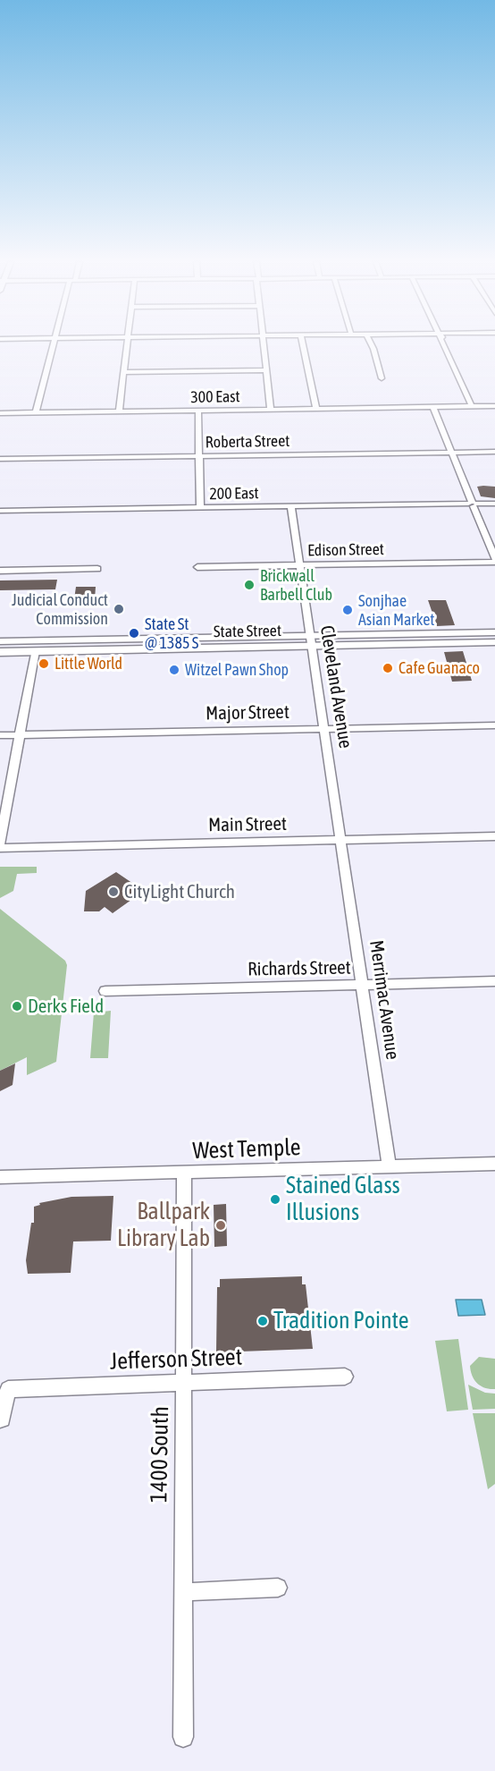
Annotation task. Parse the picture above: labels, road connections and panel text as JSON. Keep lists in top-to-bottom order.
{
  "streets": {
    "main road": ["State Street"],
    "street": [
      "300 East",
      "Roberta Street",
      "200 East",
      "Edison Street",
      "Cleveland Avenue",
      "Major Street",
      "Main Street",
      "Richards Street",
      "Merrimac Avenue",
      "West Temple",
      "Jefferson Street",
      "1400 South"
    ]
  },
  "crossings": [
    ["200 East", "Cleveland Avenue"],
    ["Edison Street", "Cleveland Avenue"],
    ["State Street", "Cleveland Avenue"],
    ["Cleveland Avenue", "Major Street"],
    ["Cleveland Avenue", "Main Street"],
    ["Cleveland Avenue", "Merrimac Avenue"],
    ["Main Street", "Merrimac Avenue"],
    ["Richards Street", "Merrimac Avenue"],
    ["Merrimac Avenue", "West Temple"],
    ["West Temple", "1400 South"],
    ["Jefferson Street", "1400 South"]
  ],
  "places": [
    "Brickwall Barbell Club",
    "Judicial Conduct Commission",
    "Sonjhae Asian Market",
    "State St @ 1385 S",
    "Little World",
    "Cafe Guanaco",
    "Witzel Pawn Shop",
    "CityLight Church",
    "Derks Field",
    "Stained Glass Illusions",
    "Ballpark Library Lab",
    "Tradition Pointe"
  ]
}
